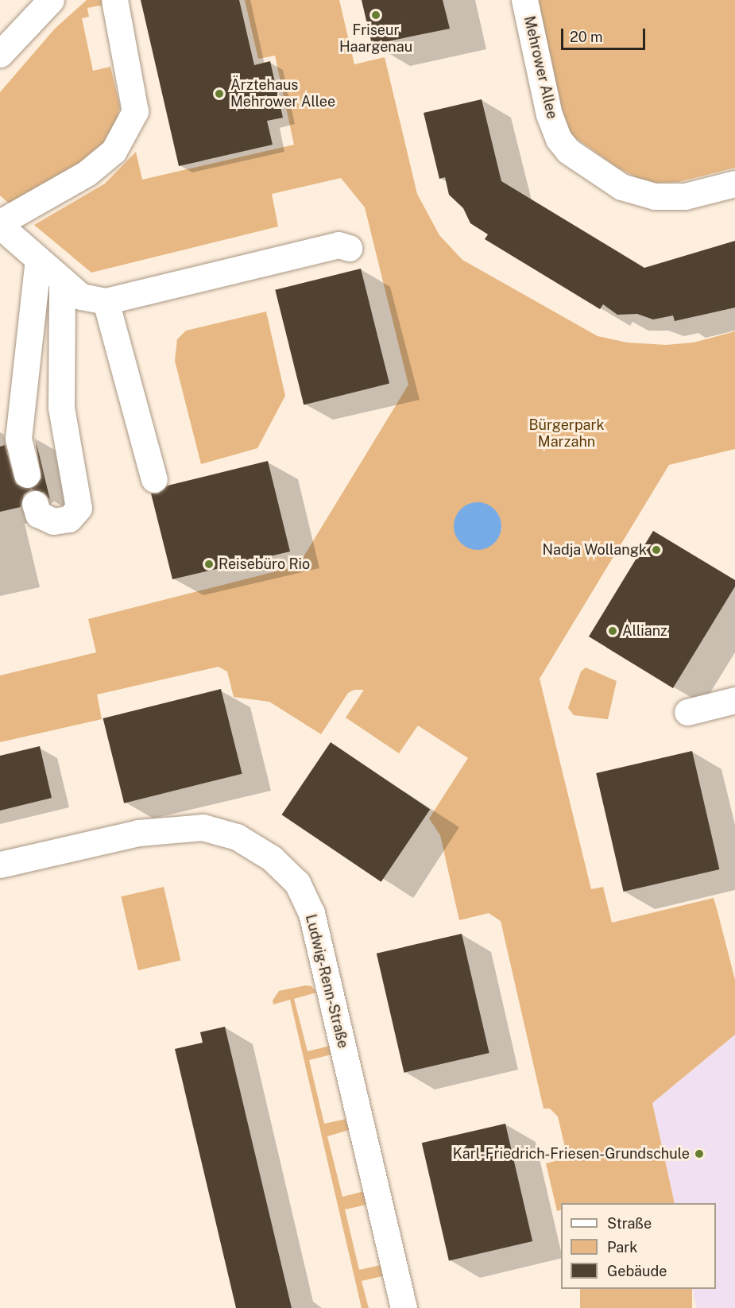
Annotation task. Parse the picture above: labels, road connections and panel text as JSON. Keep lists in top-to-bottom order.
{
  "streets": {
    "street": ["Mehrower Allee", "Ludwig-Renn-Straße"]
  },
  "parks": ["Bürgerpark Marzahn"],
  "places": [
    "Friseur Haargenau",
    "Ärztehaus Mehrower Allee",
    "Nadja Wollangk",
    "Reisebüro Rio",
    "Allianz",
    "Karl-Friedrich-Friesen-Grundschule"
  ],
  "legend": ["Straße", "Park", "Gebäude"],
  "scale_bar": "20 m"
}
